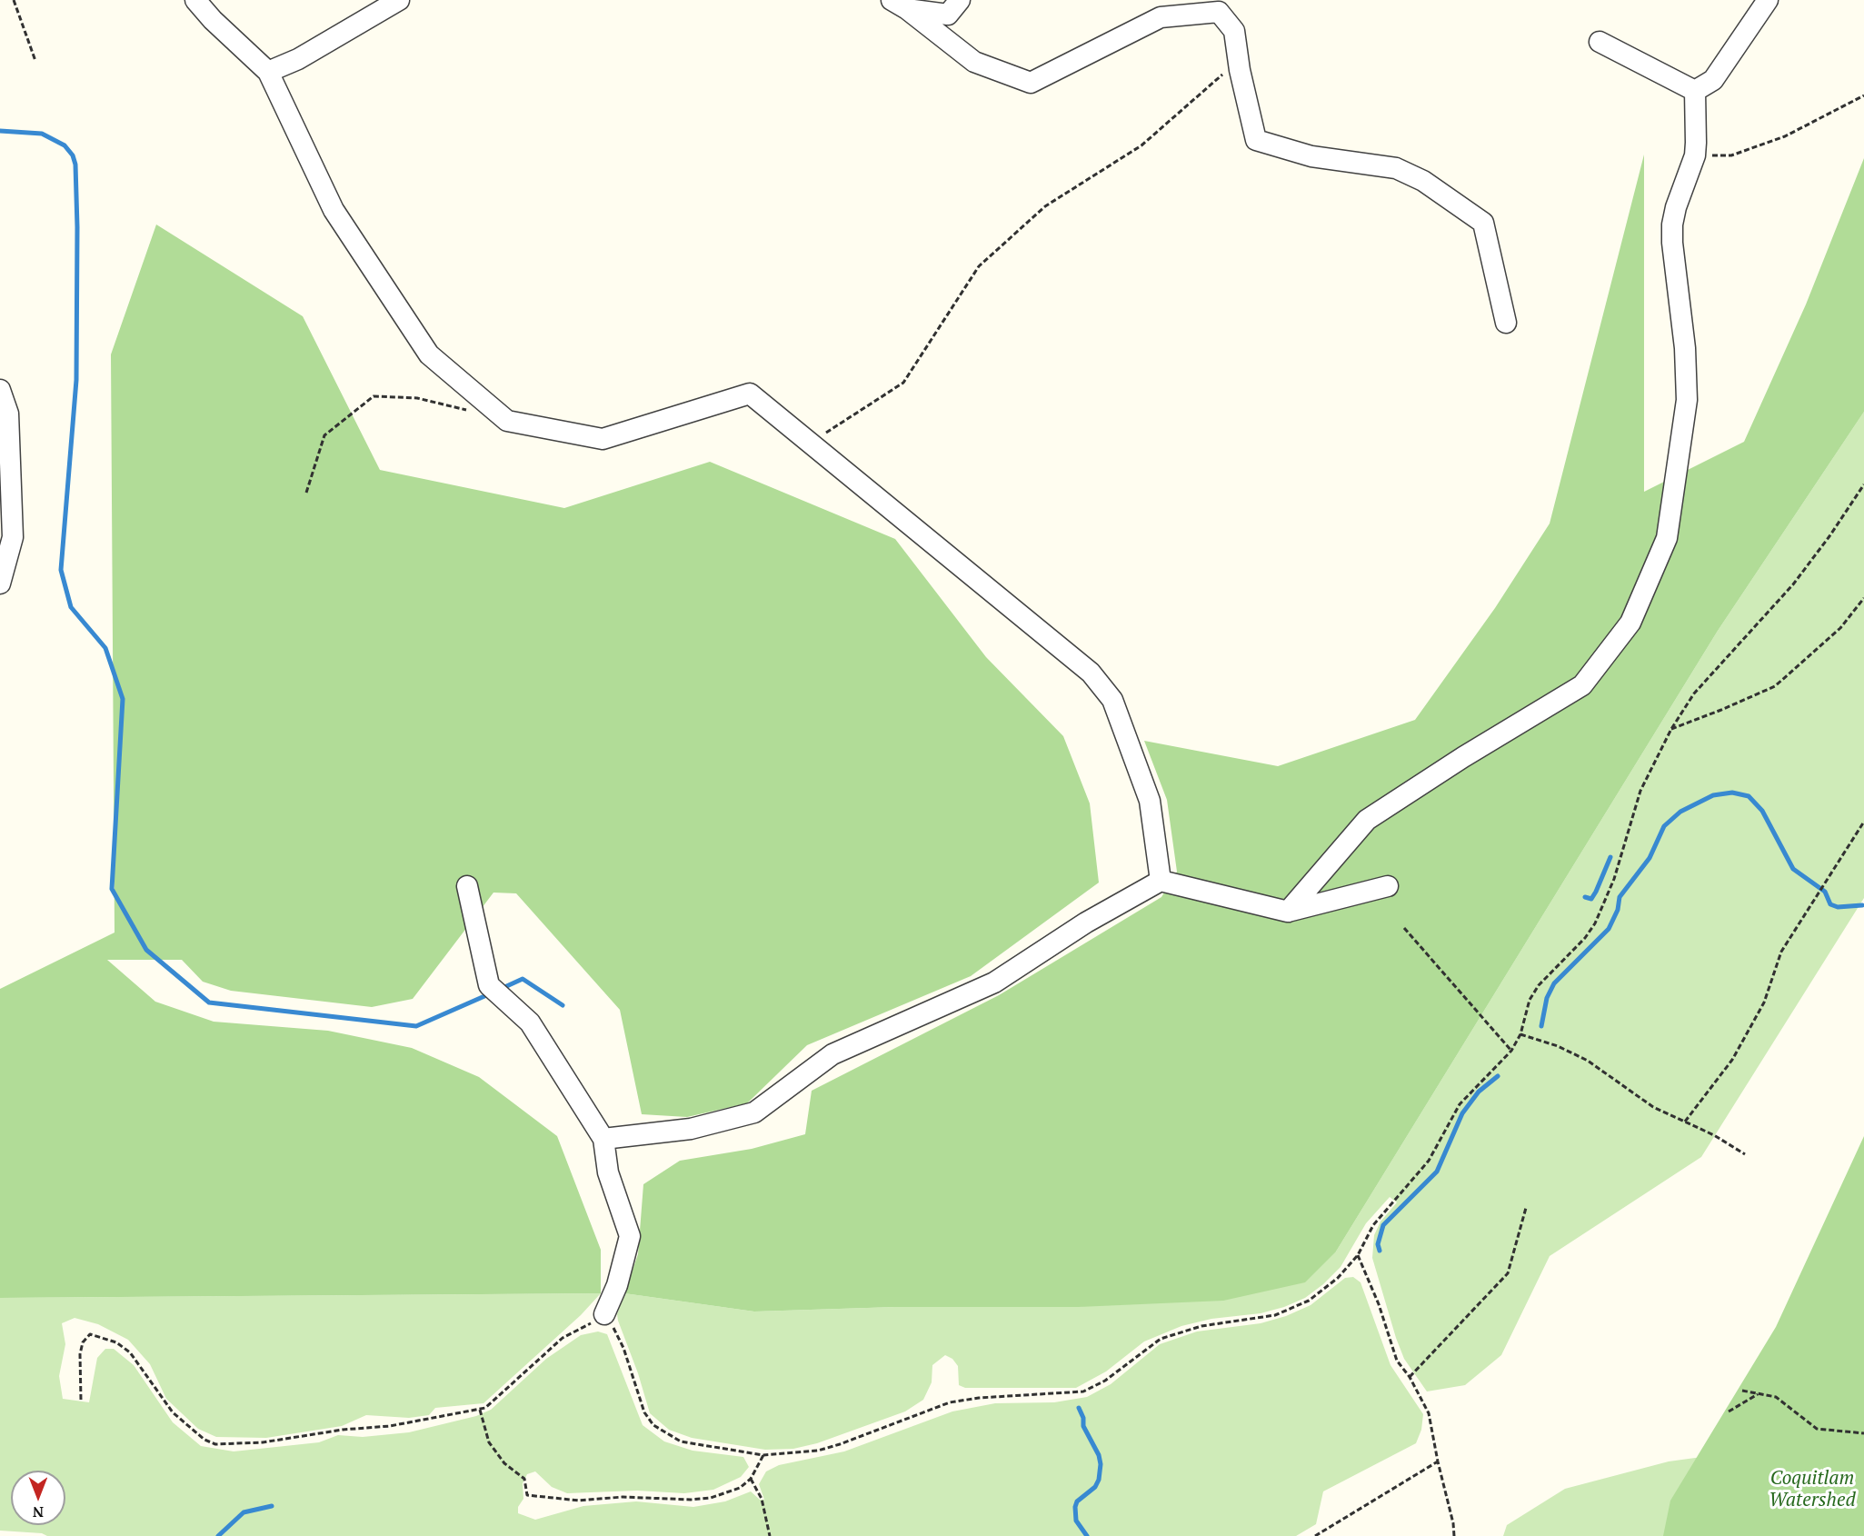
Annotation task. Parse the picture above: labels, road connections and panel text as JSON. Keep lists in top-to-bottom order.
{
  "parks": ["Coquitlam Watershed"],
  "north": "bottom"
}
